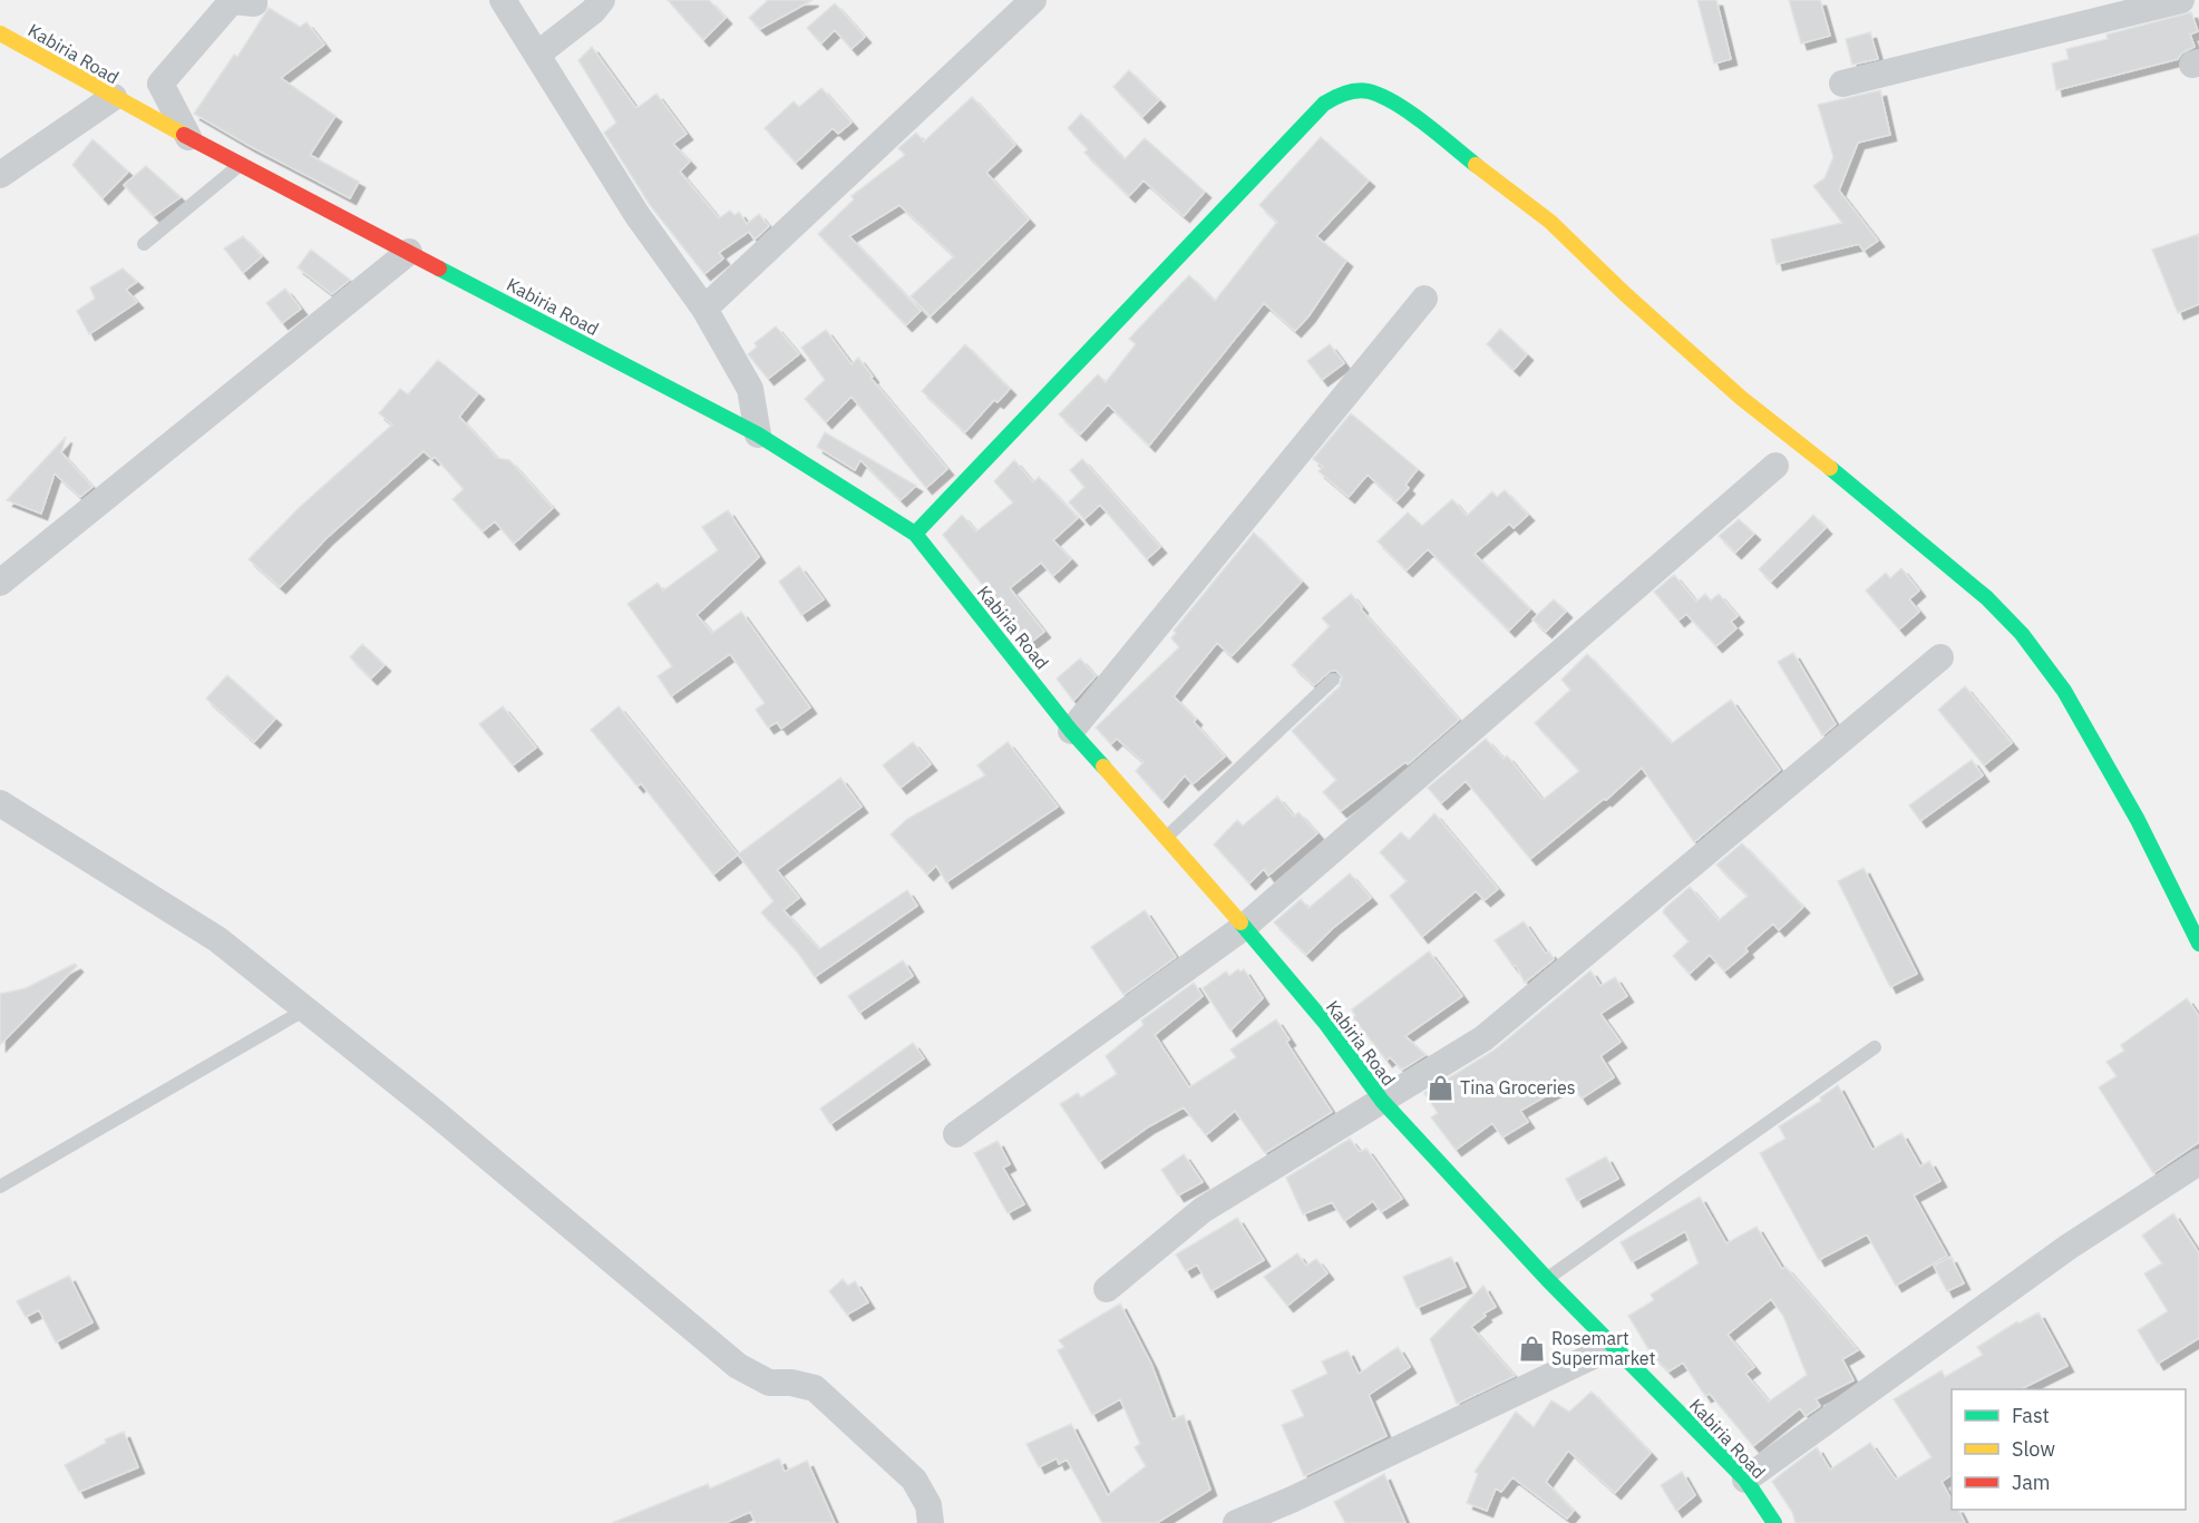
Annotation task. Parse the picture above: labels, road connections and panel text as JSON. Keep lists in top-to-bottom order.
{
  "streets": {
    "main road": ["Kabiria Road"]
  },
  "places": {
    "shop": ["Tina Groceries", "Rosemart Supermarket"]
  },
  "legend": ["Fast", "Slow", "Jam"]
}
